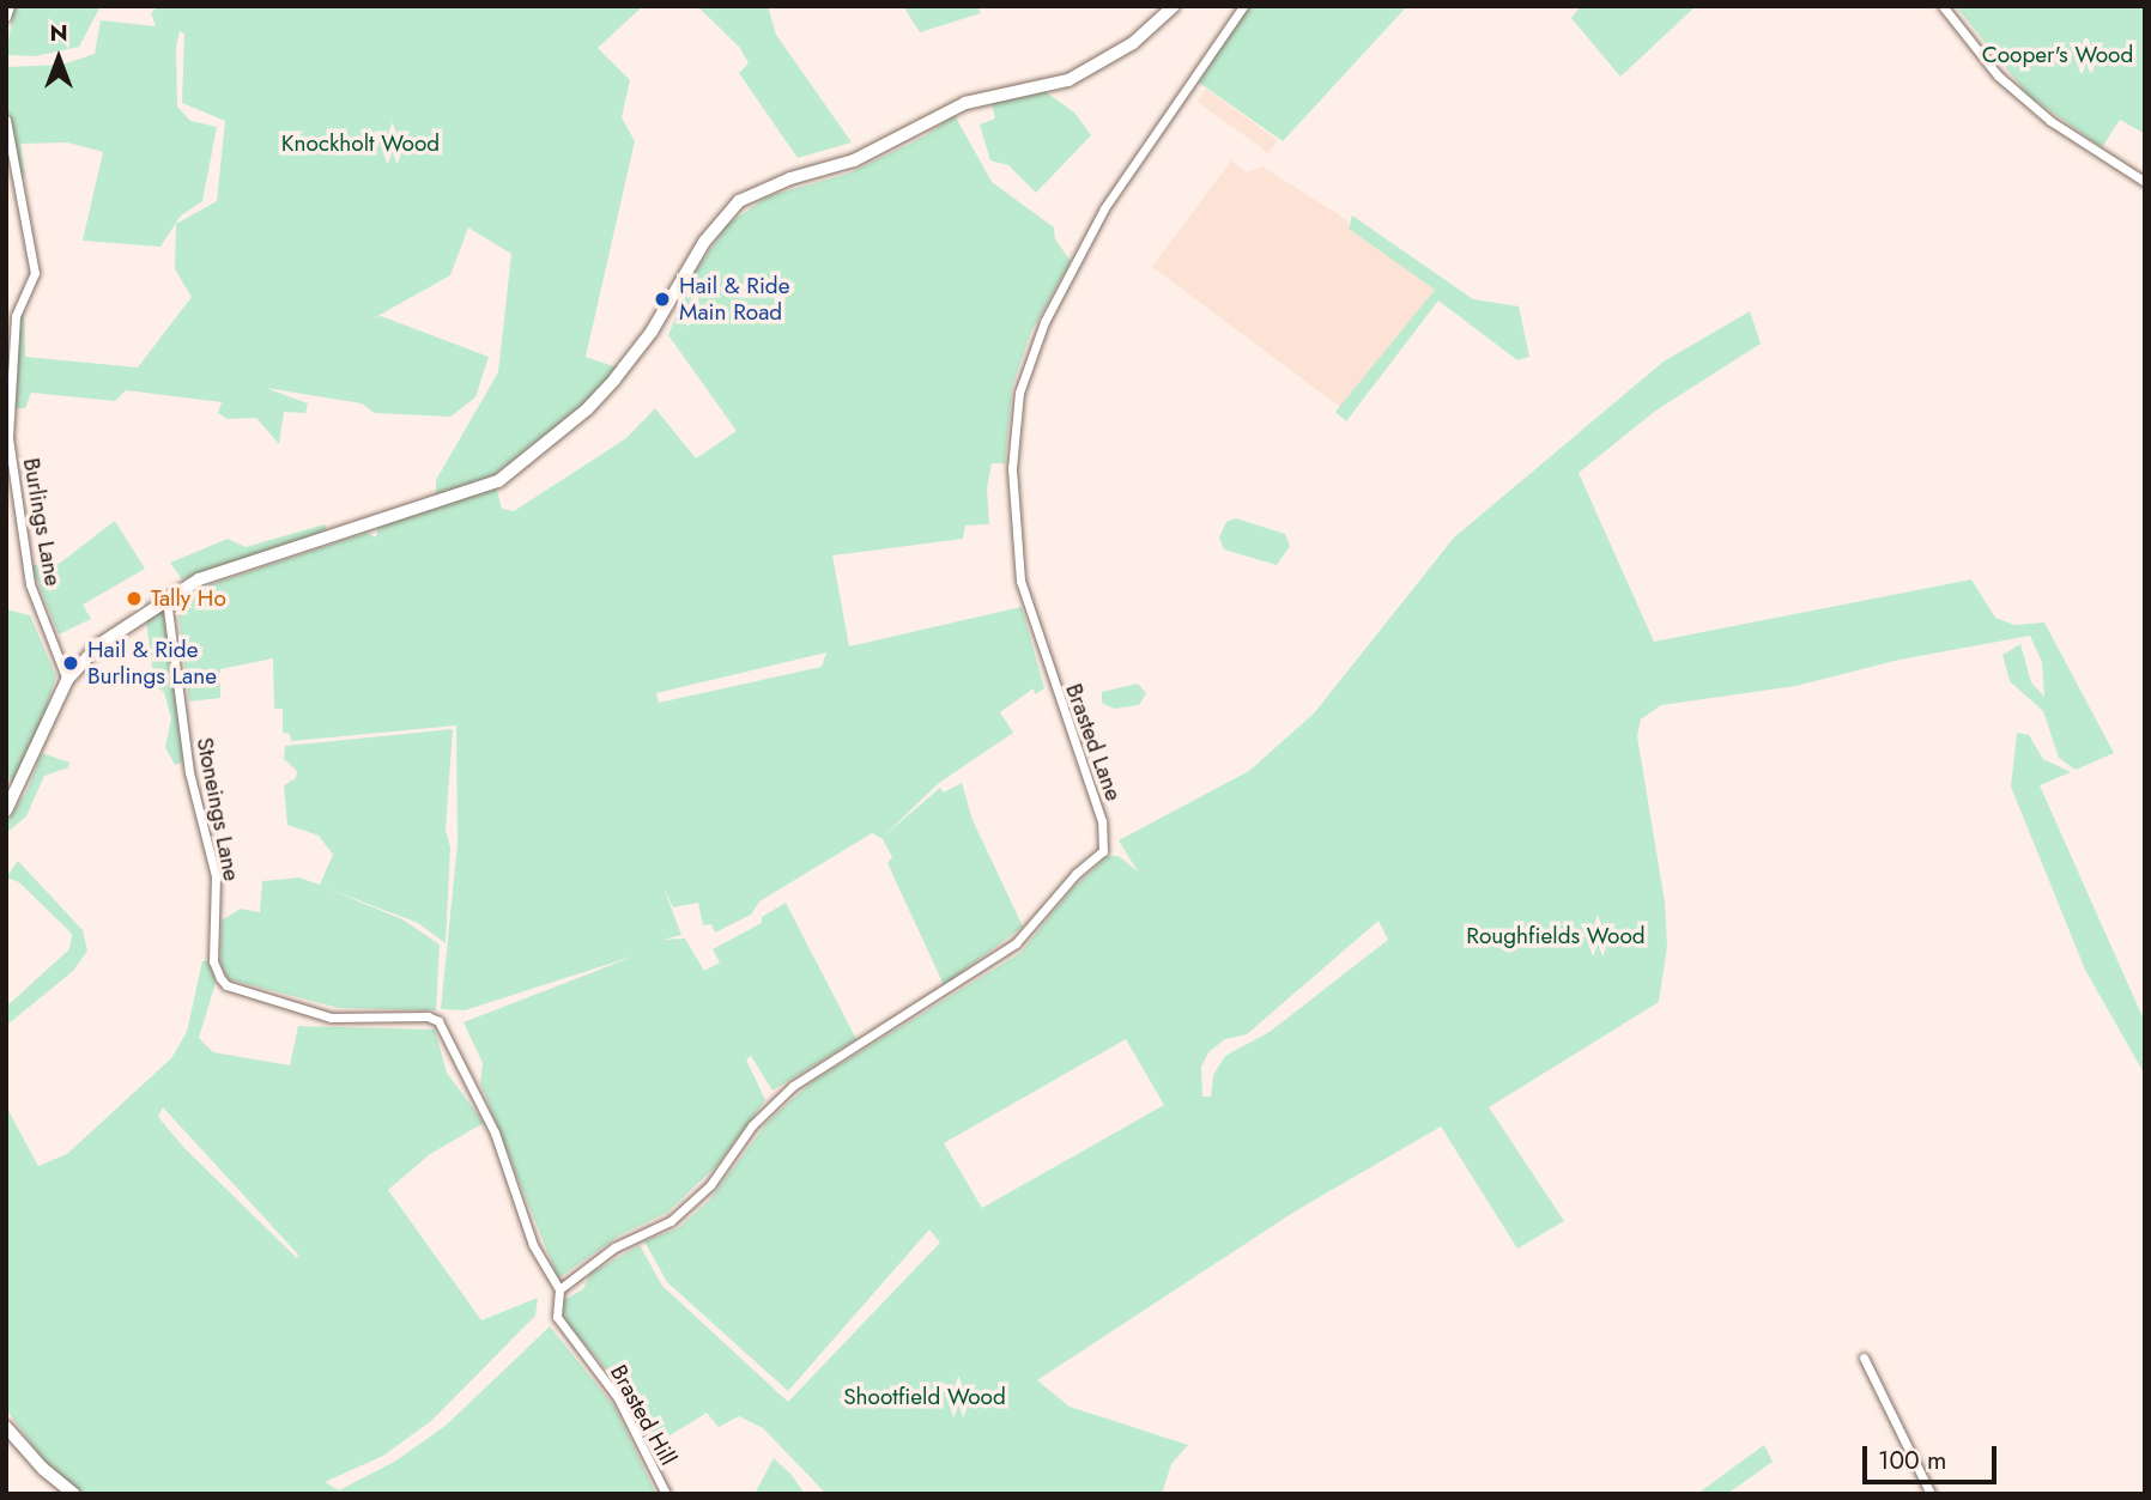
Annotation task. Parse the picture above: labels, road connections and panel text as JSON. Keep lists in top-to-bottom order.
{
  "streets": {
    "street": [
      "Burlings Lane",
      "Brasted Lane",
      "Stoneings Lane",
      "Brasted Hill"
    ]
  },
  "crossings": [
    ["Brasted Lane", "Stoneings Lane"],
    ["Brasted Lane", "Brasted Hill"],
    ["Stoneings Lane", "Brasted Hill"]
  ],
  "parks": [
    "Cooper's Wood",
    "Knockholt Wood",
    "Roughfields Wood",
    "Shootfield Wood"
  ],
  "places": ["Hail & Ride Main Road", "Tally Ho", "Hail & Ride Burlings Lane"],
  "scale_bar": "100 m",
  "north": "top"
}
